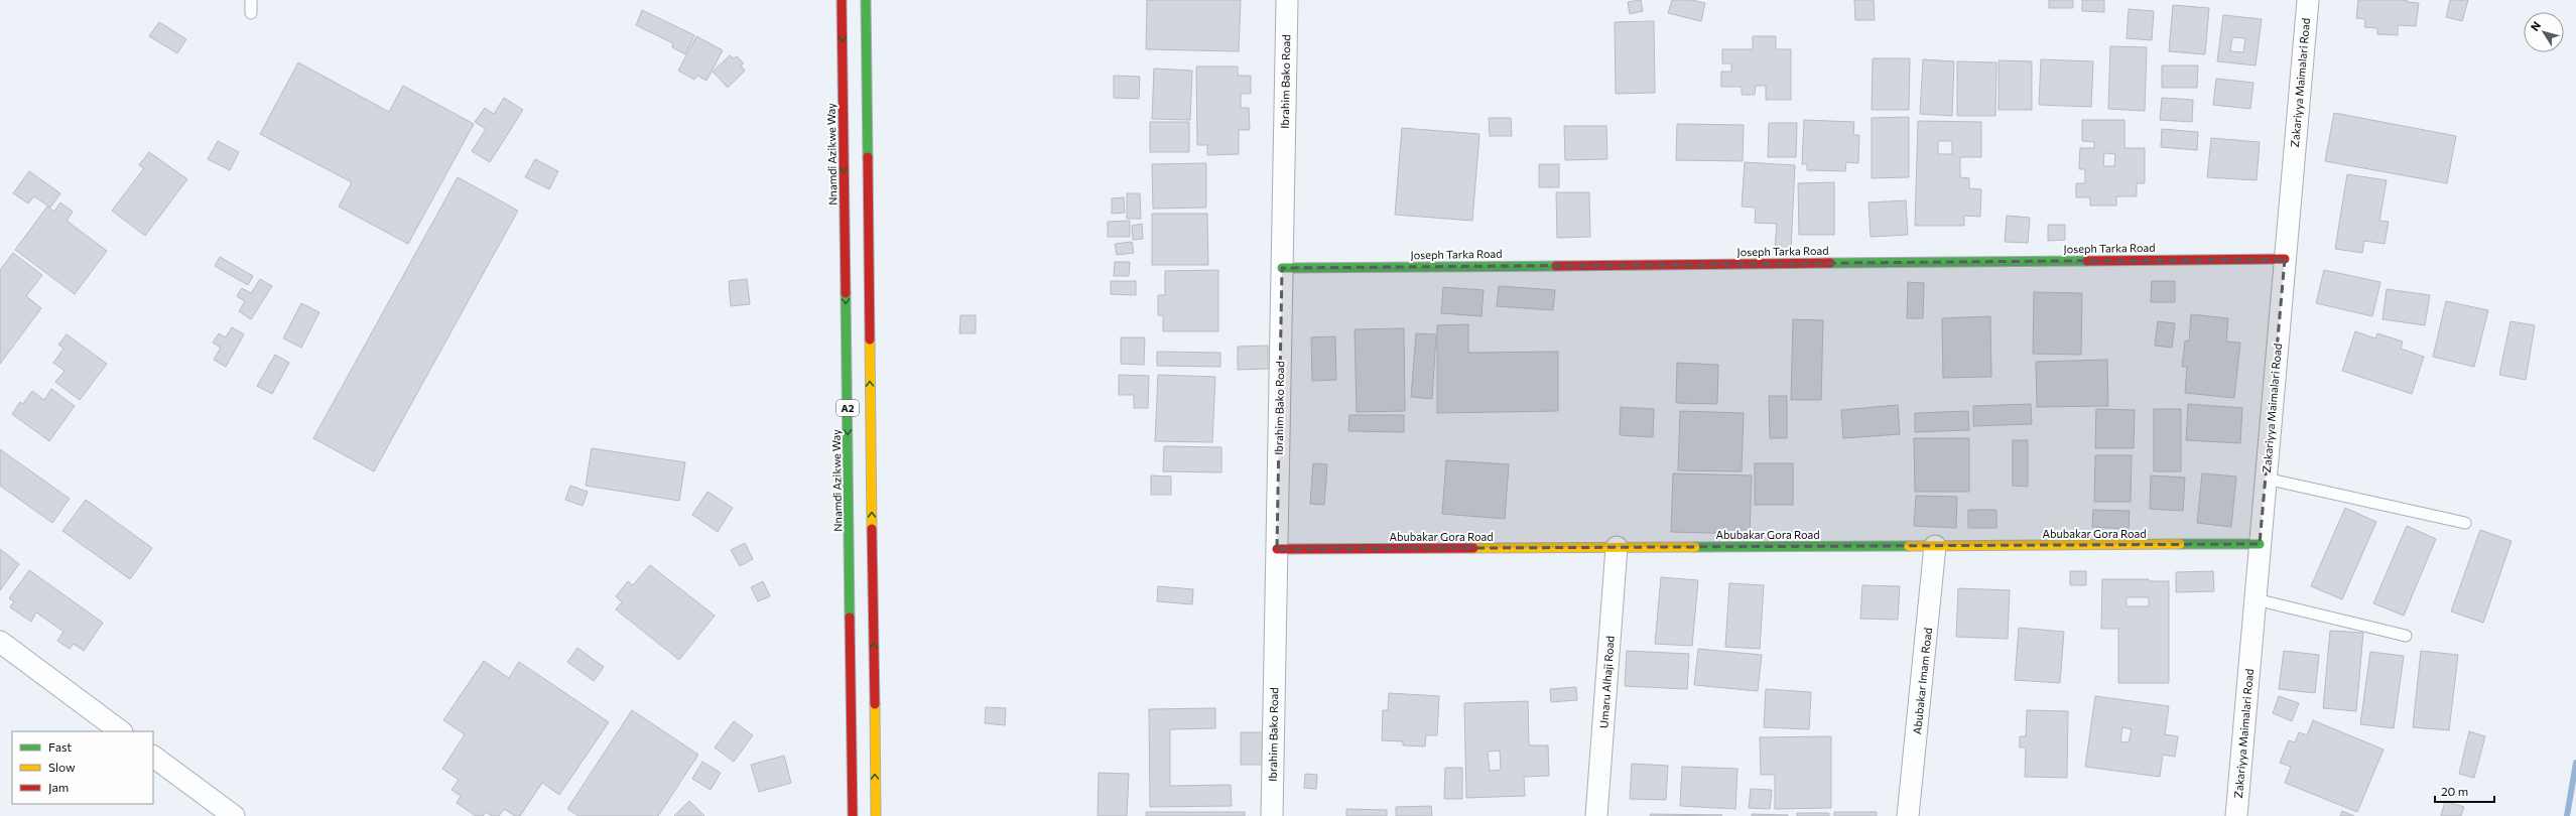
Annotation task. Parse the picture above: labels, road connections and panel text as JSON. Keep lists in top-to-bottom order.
{
  "streets": {
    "main road": [
      "Nnamdi Azikwe Way",
      "Joseph Tarka Road",
      "A2",
      "Abubakar Gora Road"
    ],
    "street": [
      "Ibrahim Bako Road",
      "Zakariyya Maimalari Road",
      "Abubakar Imam Road",
      "Umaru Alhaji Road"
    ]
  },
  "crossings": [
    ["Ibrahim Bako Road", "Joseph Tarka Road"],
    ["Ibrahim Bako Road", "Abubakar Gora Road"],
    ["Zakariyya Maimalari Road", "Joseph Tarka Road"],
    ["Zakariyya Maimalari Road", "Abubakar Gora Road"],
    ["Abubakar Gora Road", "Abubakar Imam Road"],
    ["Abubakar Gora Road", "Umaru Alhaji Road"]
  ],
  "legend": ["Fast", "Slow", "Jam"],
  "scale_bar": "20 m",
  "north": "top left"
}
